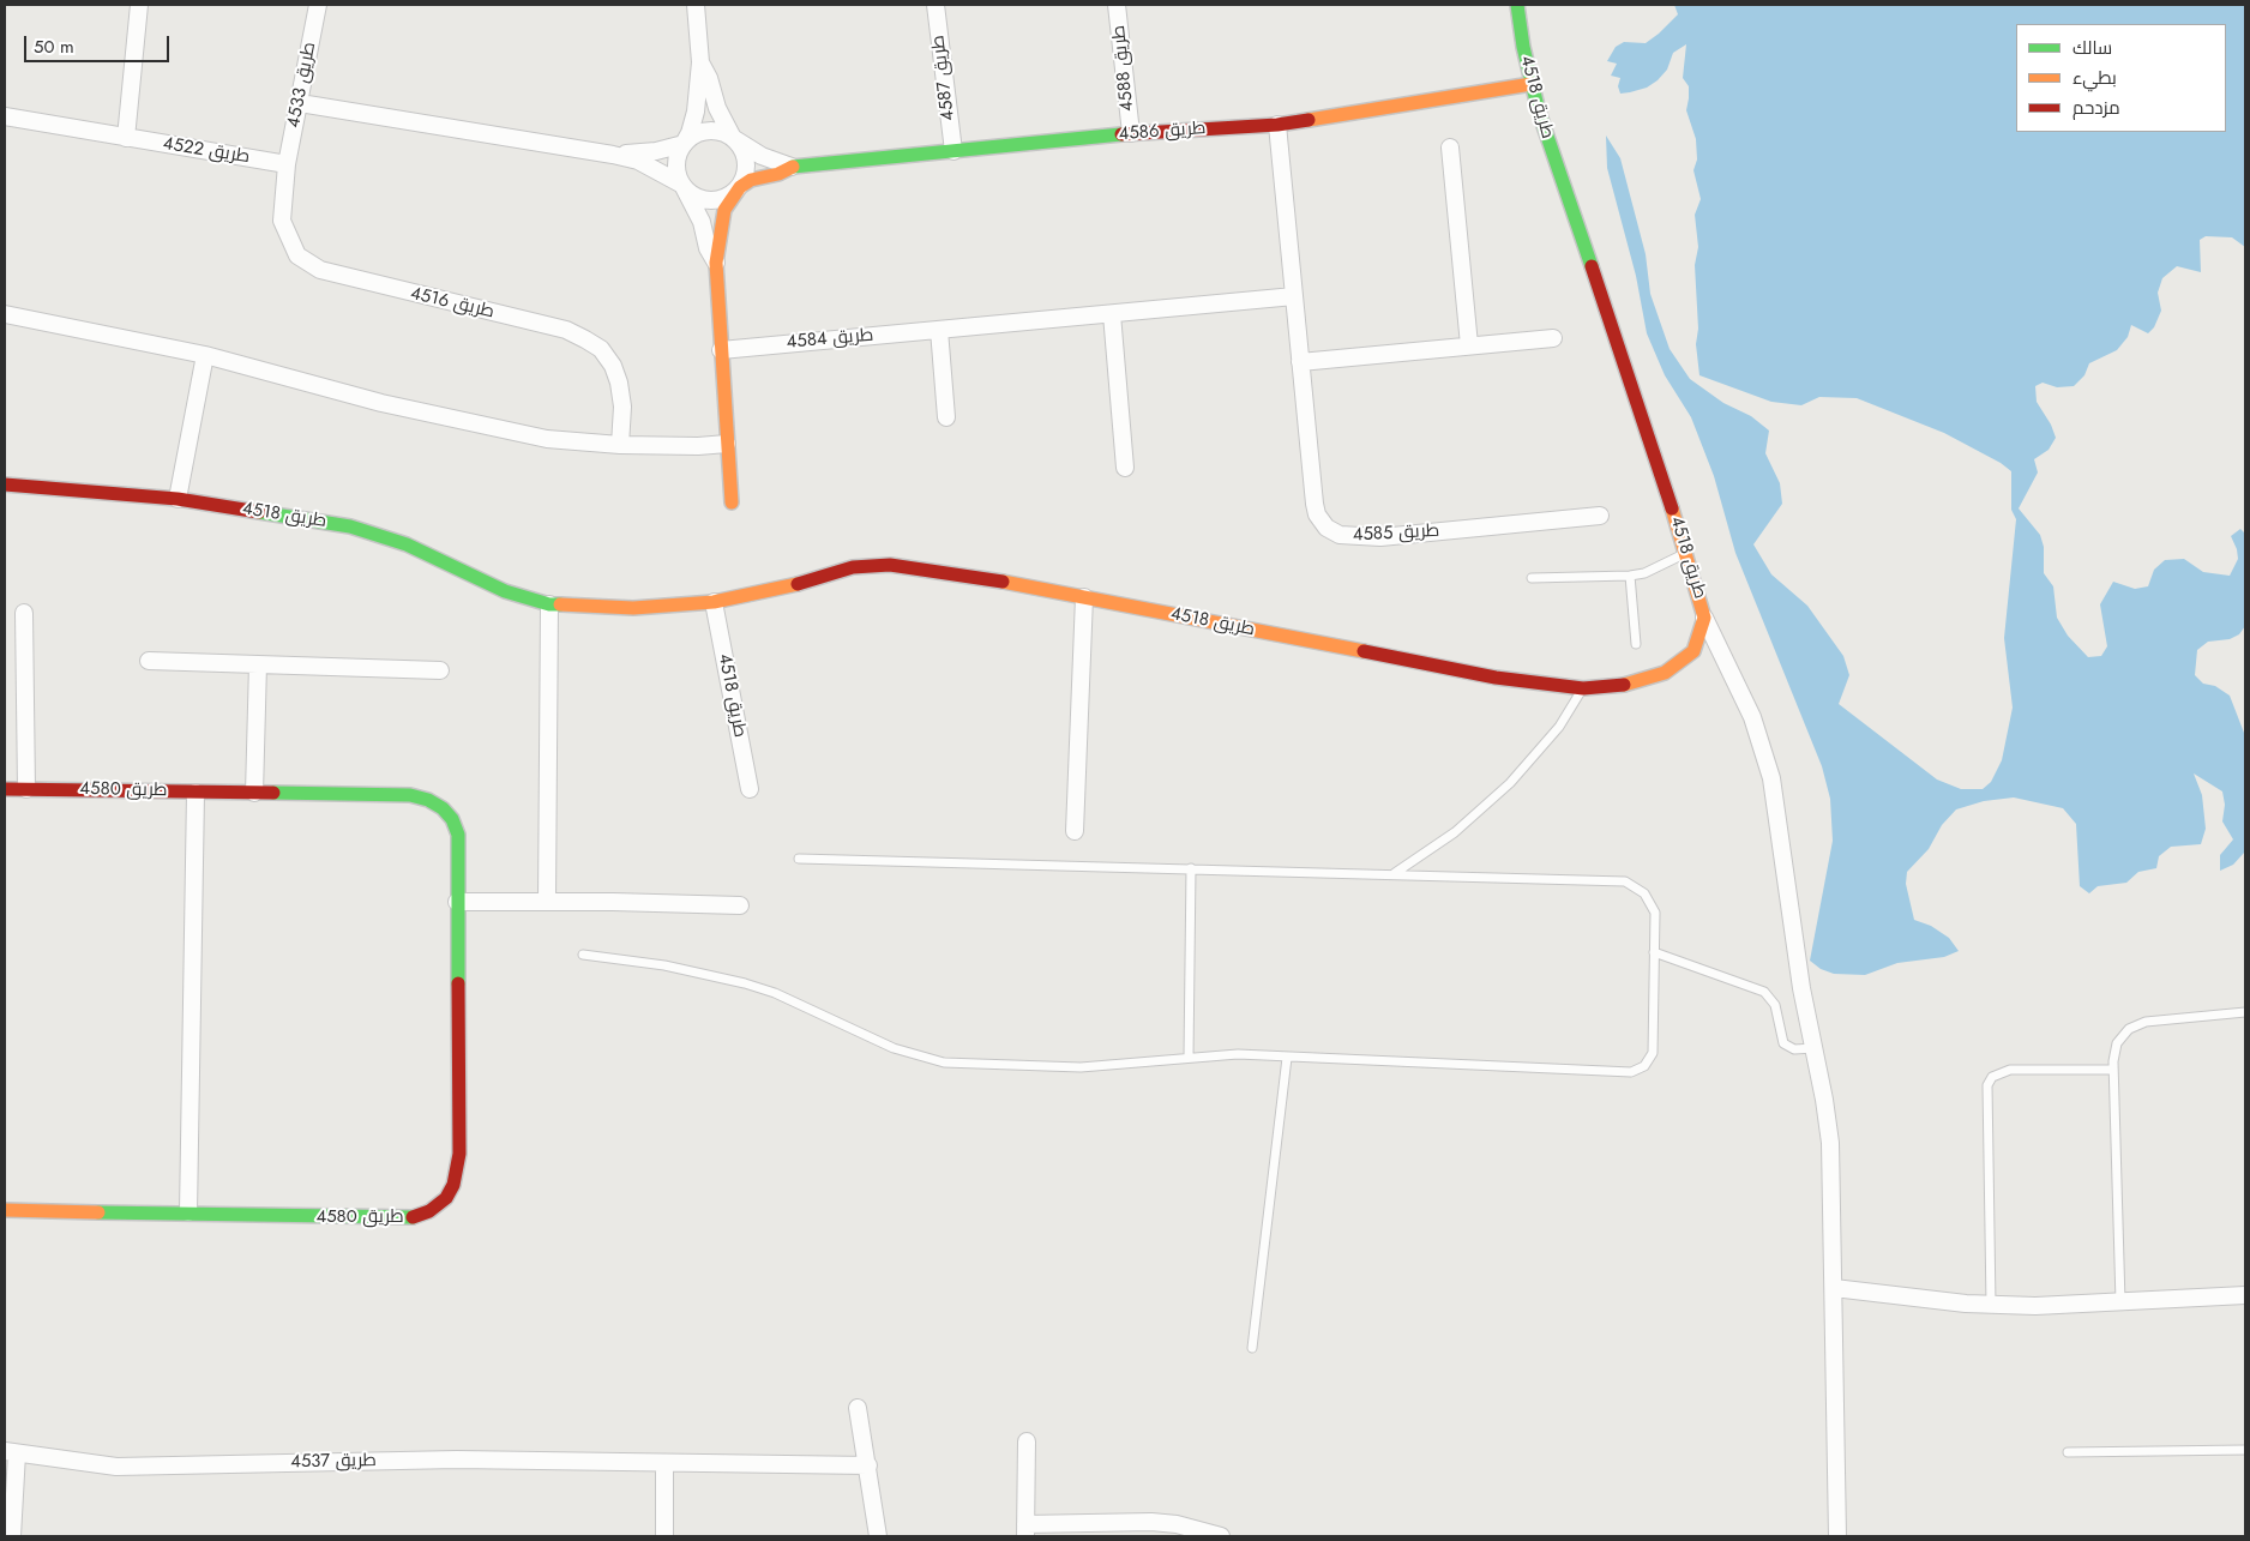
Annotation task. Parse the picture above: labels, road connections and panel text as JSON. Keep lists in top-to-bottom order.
{
  "streets": {
    "street": [
      "طريق 4588",
      "طريق 4587",
      "طريق 4533",
      "طريق 4518",
      "طريق 4586",
      "طريق 4522",
      "طريق 4516",
      "طريق 4584",
      "طريق 4585",
      "طريق 4580",
      "طريق 4537"
    ]
  },
  "crossings": [
    ["طريق 4588", "طريق 4586"],
    ["طريق 4587", "طريق 4586"],
    ["طريق 4533", "طريق 4522"],
    ["طريق 4533", "طريق 4516"],
    ["طريق 4518", "طريق 4586"],
    ["طريق 4586", "طريق 4585"],
    ["طريق 4522", "طريق 4516"],
    ["طريق 4584", "طريق 4585"]
  ],
  "legend": ["سالك", "بطيء", "مزدحم"],
  "scale_bar": "50 m"
}
